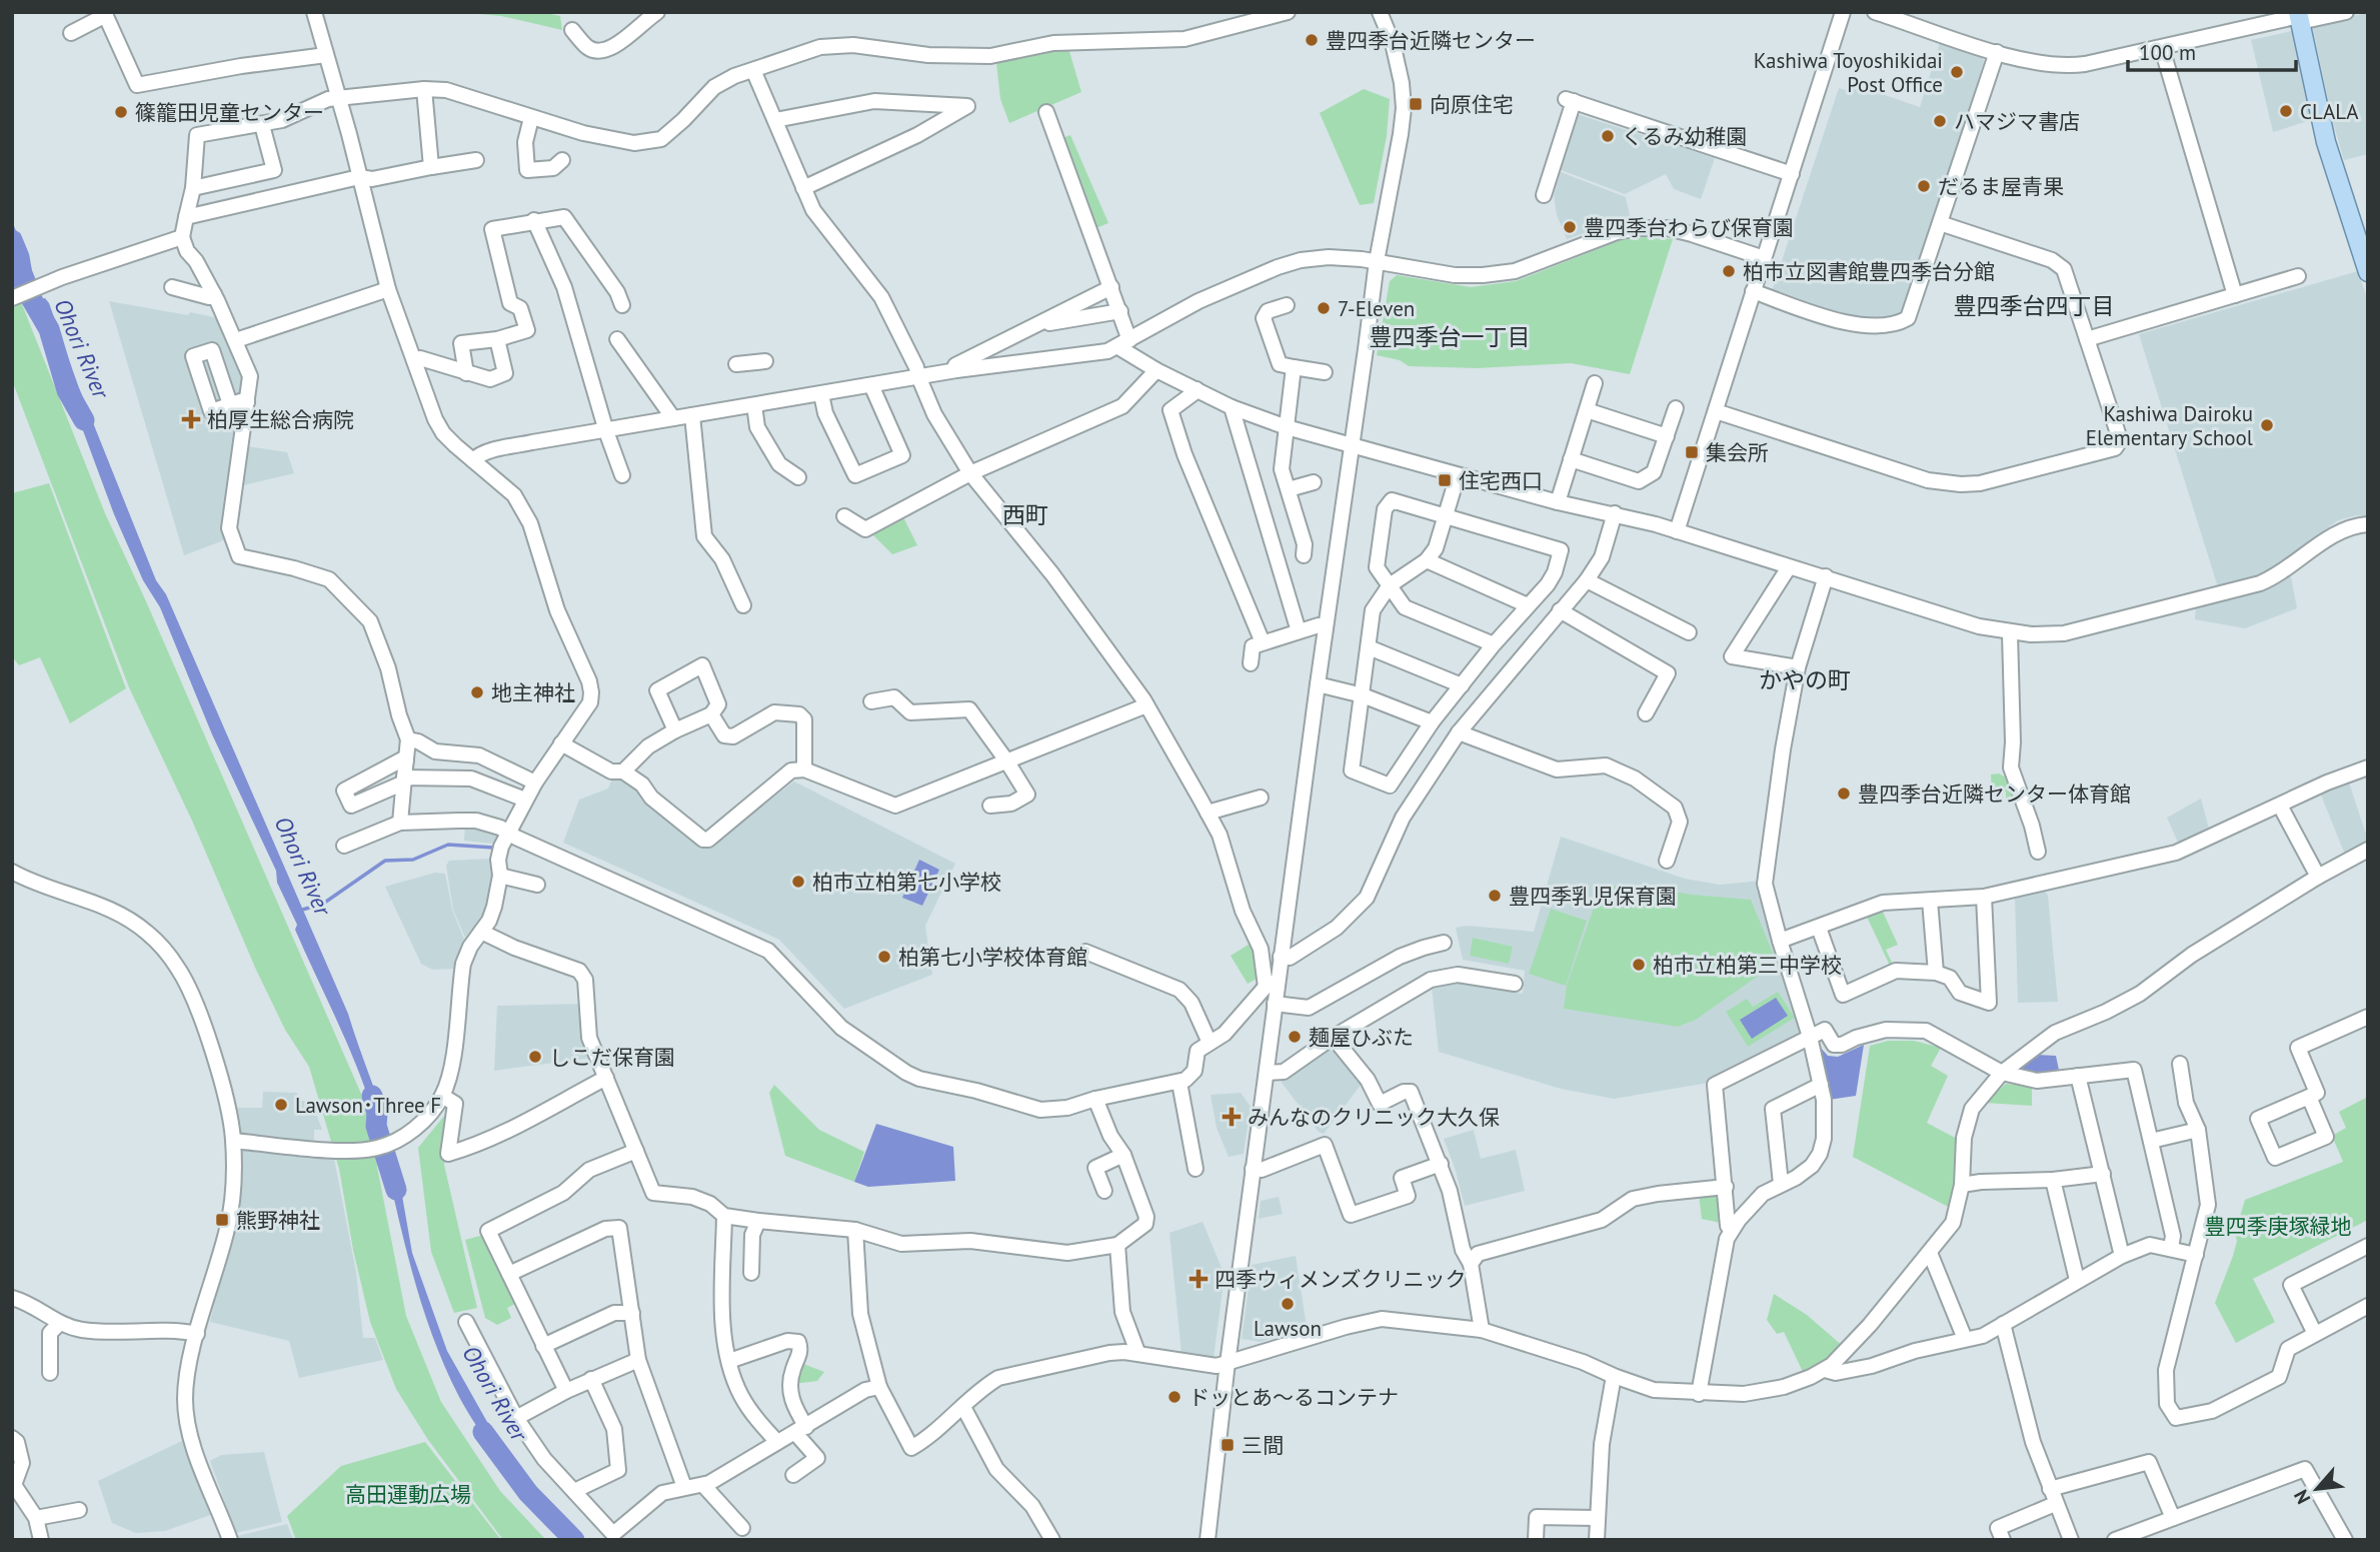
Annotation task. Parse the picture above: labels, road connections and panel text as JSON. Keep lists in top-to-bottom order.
{
  "districts": [
    "豊四季台四丁目",
    "豊四季台一丁目",
    "西町",
    "かやの町"
  ],
  "water": ["Ohori River"],
  "parks": ["豊四季庚塚緑地", "高田運動広場"],
  "places": {
    "other": [
      "豊四季台近隣センター",
      "Kashiwa Toyoshikidai Post Office",
      "CLALA",
      "篠籠田児童センター",
      "ハマジマ書店",
      "くるみ幼稚園",
      "だるま屋青果",
      "豊四季台わらび保育園",
      "柏市立図書館豊四季台分館",
      "7-Eleven",
      "Kashiwa Dairoku Elementary School",
      "地主神社",
      "豊四季台近隣センター体育館",
      "柏市立柏第七小学校",
      "豊四季乳児保育園",
      "柏第七小学校体育館",
      "柏市立柏第三中学校",
      "麺屋ひぶた",
      "しこだ保育園",
      "Lawson･Three F",
      "Lawson",
      "ドッとあ〜るコンテナ"
    ],
    "transit": [
      "向原住宅",
      "集会所",
      "住宅西口",
      "熊野神社",
      "三間"
    ],
    "health": ["柏厚生総合病院", "みんなのクリニック大久保", "四季ウィメンズクリニック"]
  },
  "scale_bar": "100 m",
  "north": "bottom left"
}
